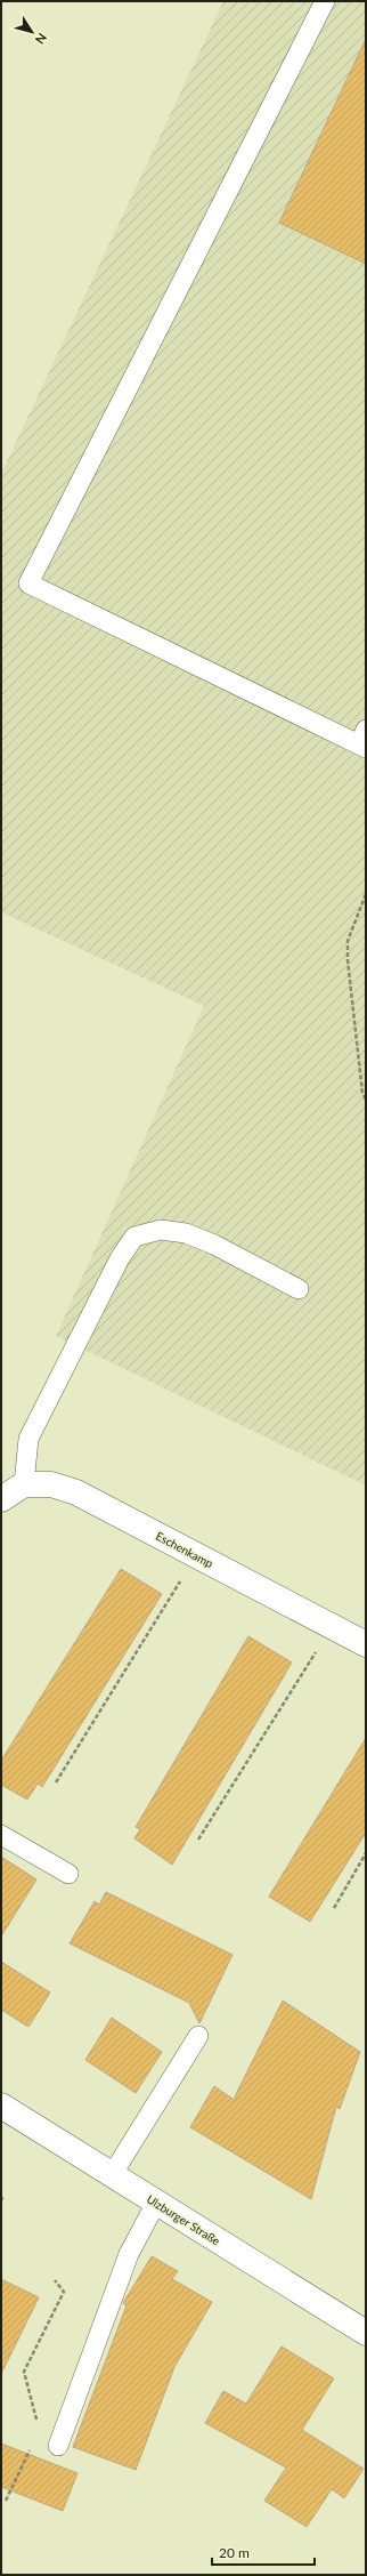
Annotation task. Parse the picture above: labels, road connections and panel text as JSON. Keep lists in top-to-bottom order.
{
  "streets": {
    "main road": ["Eschenkamp", "Ulzburger Straße"]
  },
  "scale_bar": "20 m",
  "north": "bottom right"
}
